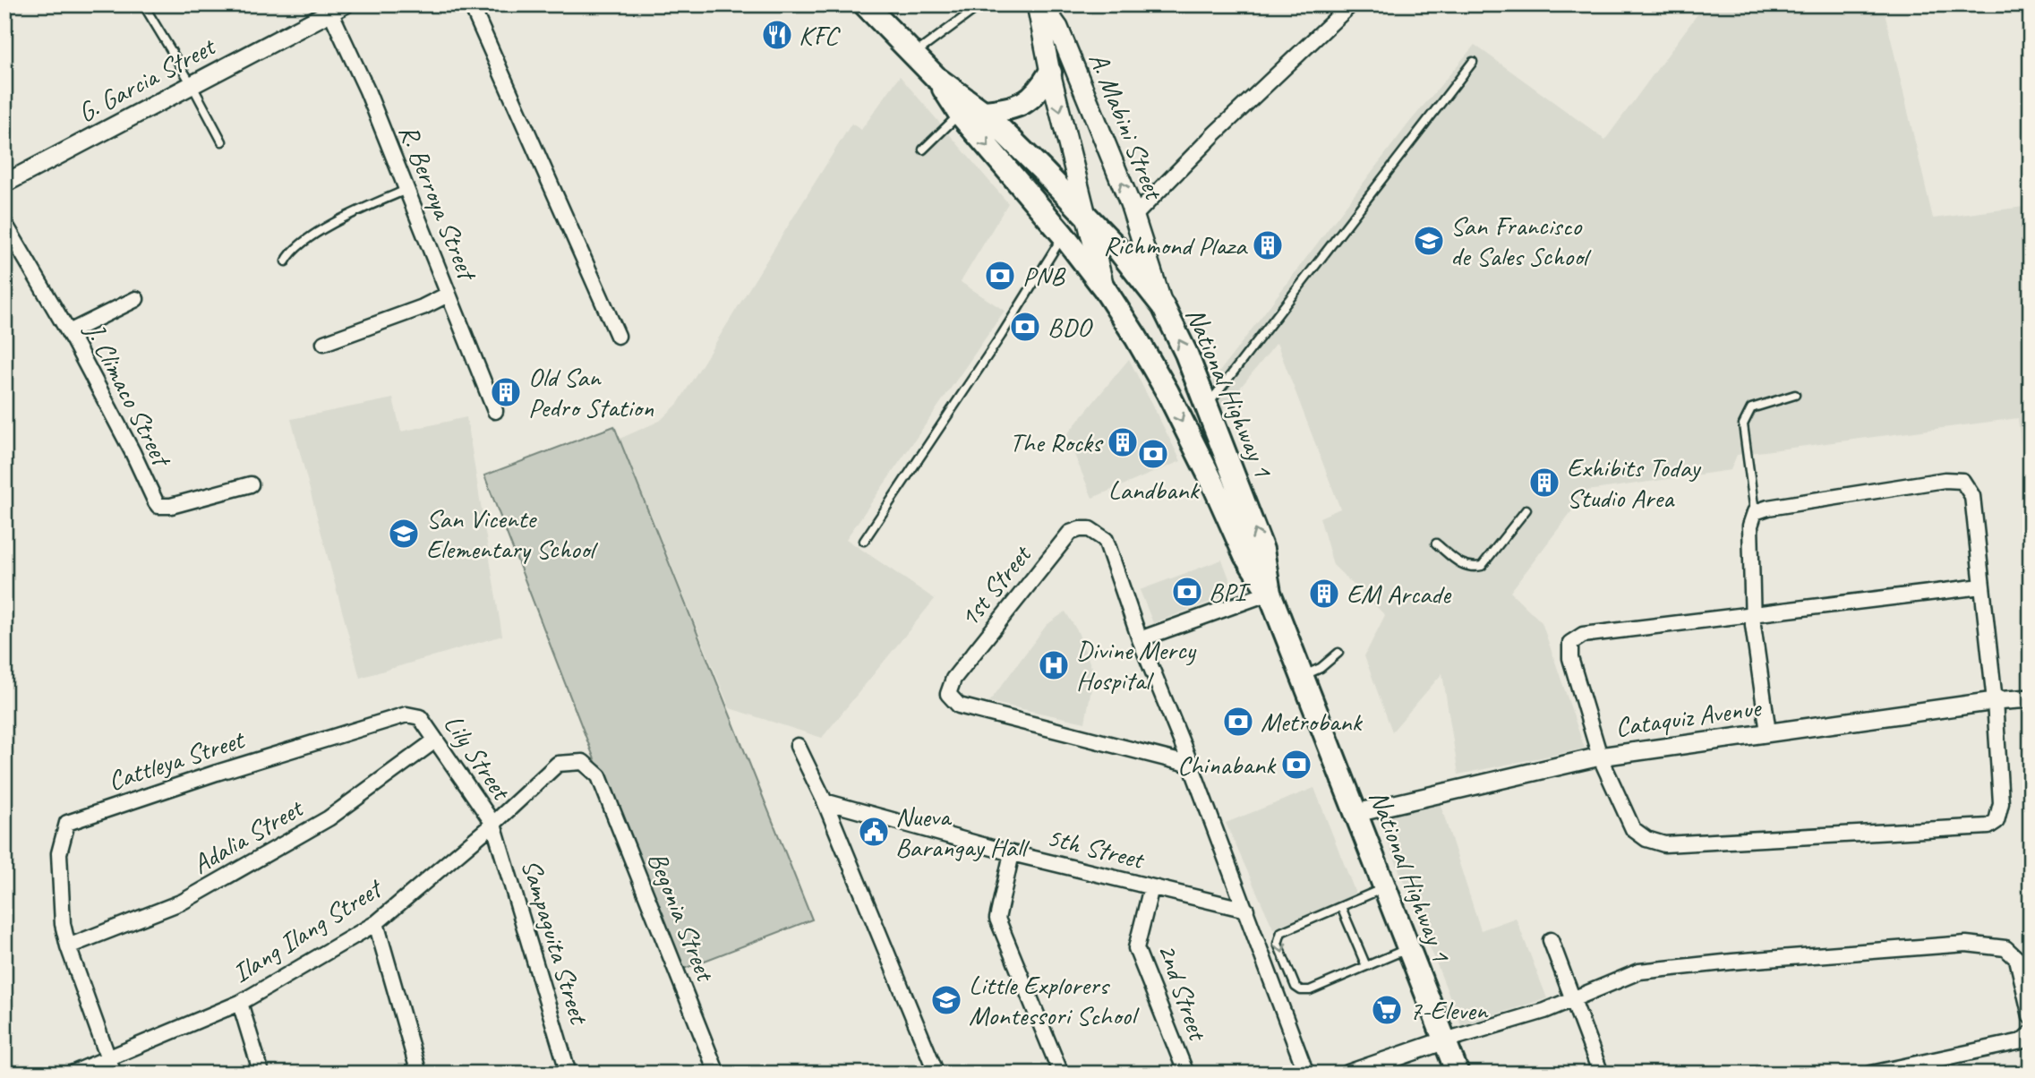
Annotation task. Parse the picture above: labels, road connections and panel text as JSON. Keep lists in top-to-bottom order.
{
  "streets": {
    "highway": ["National Highway 1"],
    "main road": ["A. Mabini Street"],
    "street": [
      "G. Garcia Street",
      "R. Berroya Street",
      "J. Climaco Street",
      "1st Street",
      "Cataquiz Avenue",
      "Lily Street",
      "Cattleya Street",
      "Adalia Street",
      "5th Street",
      "Begonia Street",
      "Ilang Ilang Street",
      "Sampaguita Street",
      "2nd Street"
    ]
  },
  "crossings": [
    ["G. Garcia Street", "R. Berroya Street"],
    ["A. Mabini Street", "National Highway 1"],
    ["National Highway 1", "Cataquiz Avenue"],
    ["1st Street", "5th Street"],
    ["Lily Street", "Cattleya Street"],
    ["Lily Street", "Adalia Street"],
    ["Lily Street", "Ilang Ilang Street"],
    ["Lily Street", "Sampaguita Street"],
    ["Cattleya Street", "Adalia Street"],
    ["5th Street", "2nd Street"],
    ["Begonia Street", "Ilang Ilang Street"],
    ["Ilang Ilang Street", "Sampaguita Street"]
  ],
  "places": {
    "restaurant": ["KFC"],
    "school or university": ["San Francisco de Sales School", "San Vicente Elementary School", "Little Explorers Montessori School"],
    "building": [
      "Richmond Plaza",
      "Old San Pedro Station",
      "The Rocks",
      "Exhibits Today Studio Area",
      "EM Arcade"
    ],
    "bank": [
      "PNB",
      "BDO",
      "Landbank",
      "BPI",
      "Metrobank",
      "Chinabank"
    ],
    "hospital": ["Divine Mercy Hospital"],
    "public building": ["Nueva Barangay Hall"],
    "supermarket": ["7-Eleven"]
  }
}
